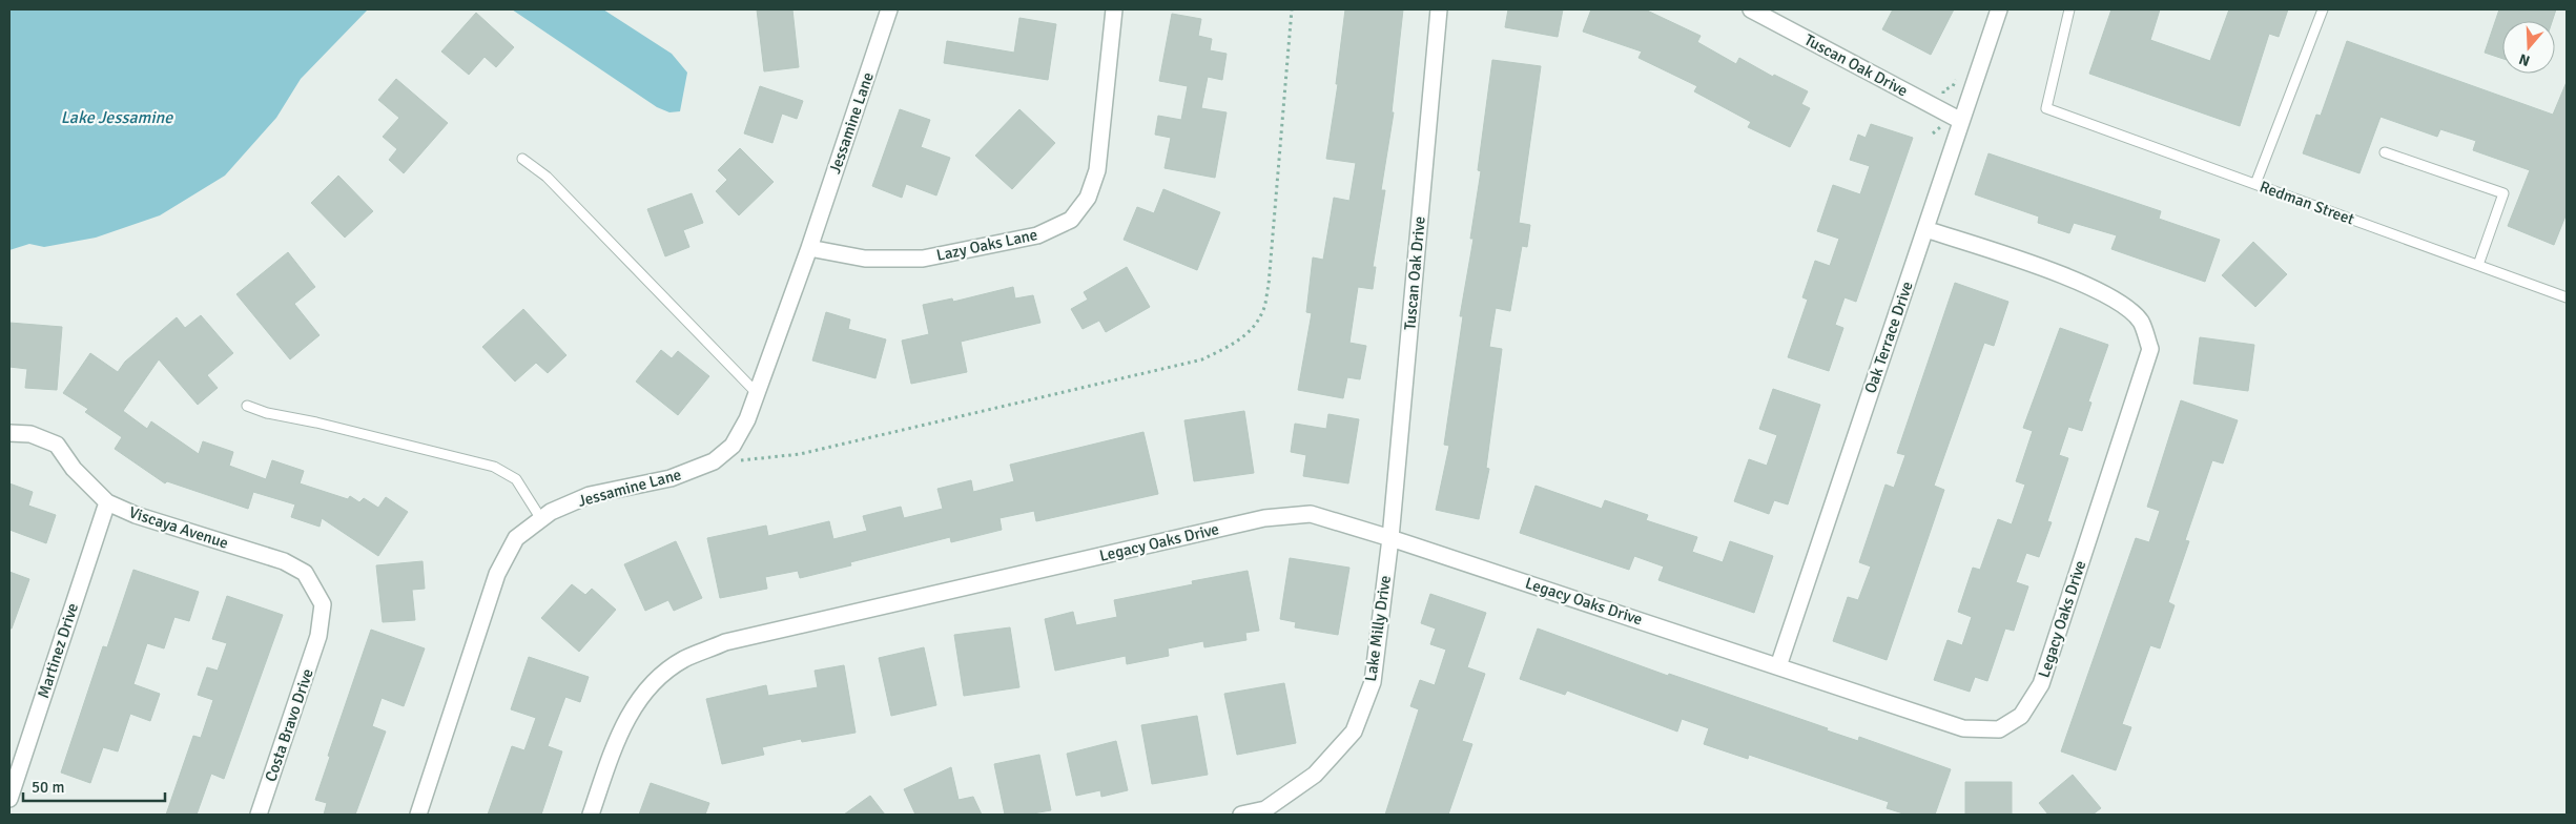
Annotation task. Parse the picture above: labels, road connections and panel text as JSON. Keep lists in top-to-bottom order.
{
  "streets": {
    "street": [
      "Tuscan Oak Drive",
      "Jessamine Lane",
      "Lazy Oaks Lane",
      "Oak Terrace Drive",
      "Viscaya Avenue",
      "Legacy Oaks Drive",
      "Lake Milly Drive",
      "Martinez Drive",
      "Costa Bravo Drive"
    ],
    "lane": ["Redman Street"]
  },
  "crossings": [
    ["Tuscan Oak Drive", "Oak Terrace Drive"],
    ["Tuscan Oak Drive", "Legacy Oaks Drive"],
    ["Tuscan Oak Drive", "Lake Milly Drive"],
    ["Jessamine Lane", "Lazy Oaks Lane"],
    ["Oak Terrace Drive", "Legacy Oaks Drive"],
    ["Viscaya Avenue", "Martinez Drive"],
    ["Viscaya Avenue", "Costa Bravo Drive"],
    ["Legacy Oaks Drive", "Lake Milly Drive"]
  ],
  "water": ["Lake Jessamine"],
  "scale_bar": "50 m",
  "north": "bottom"
}
